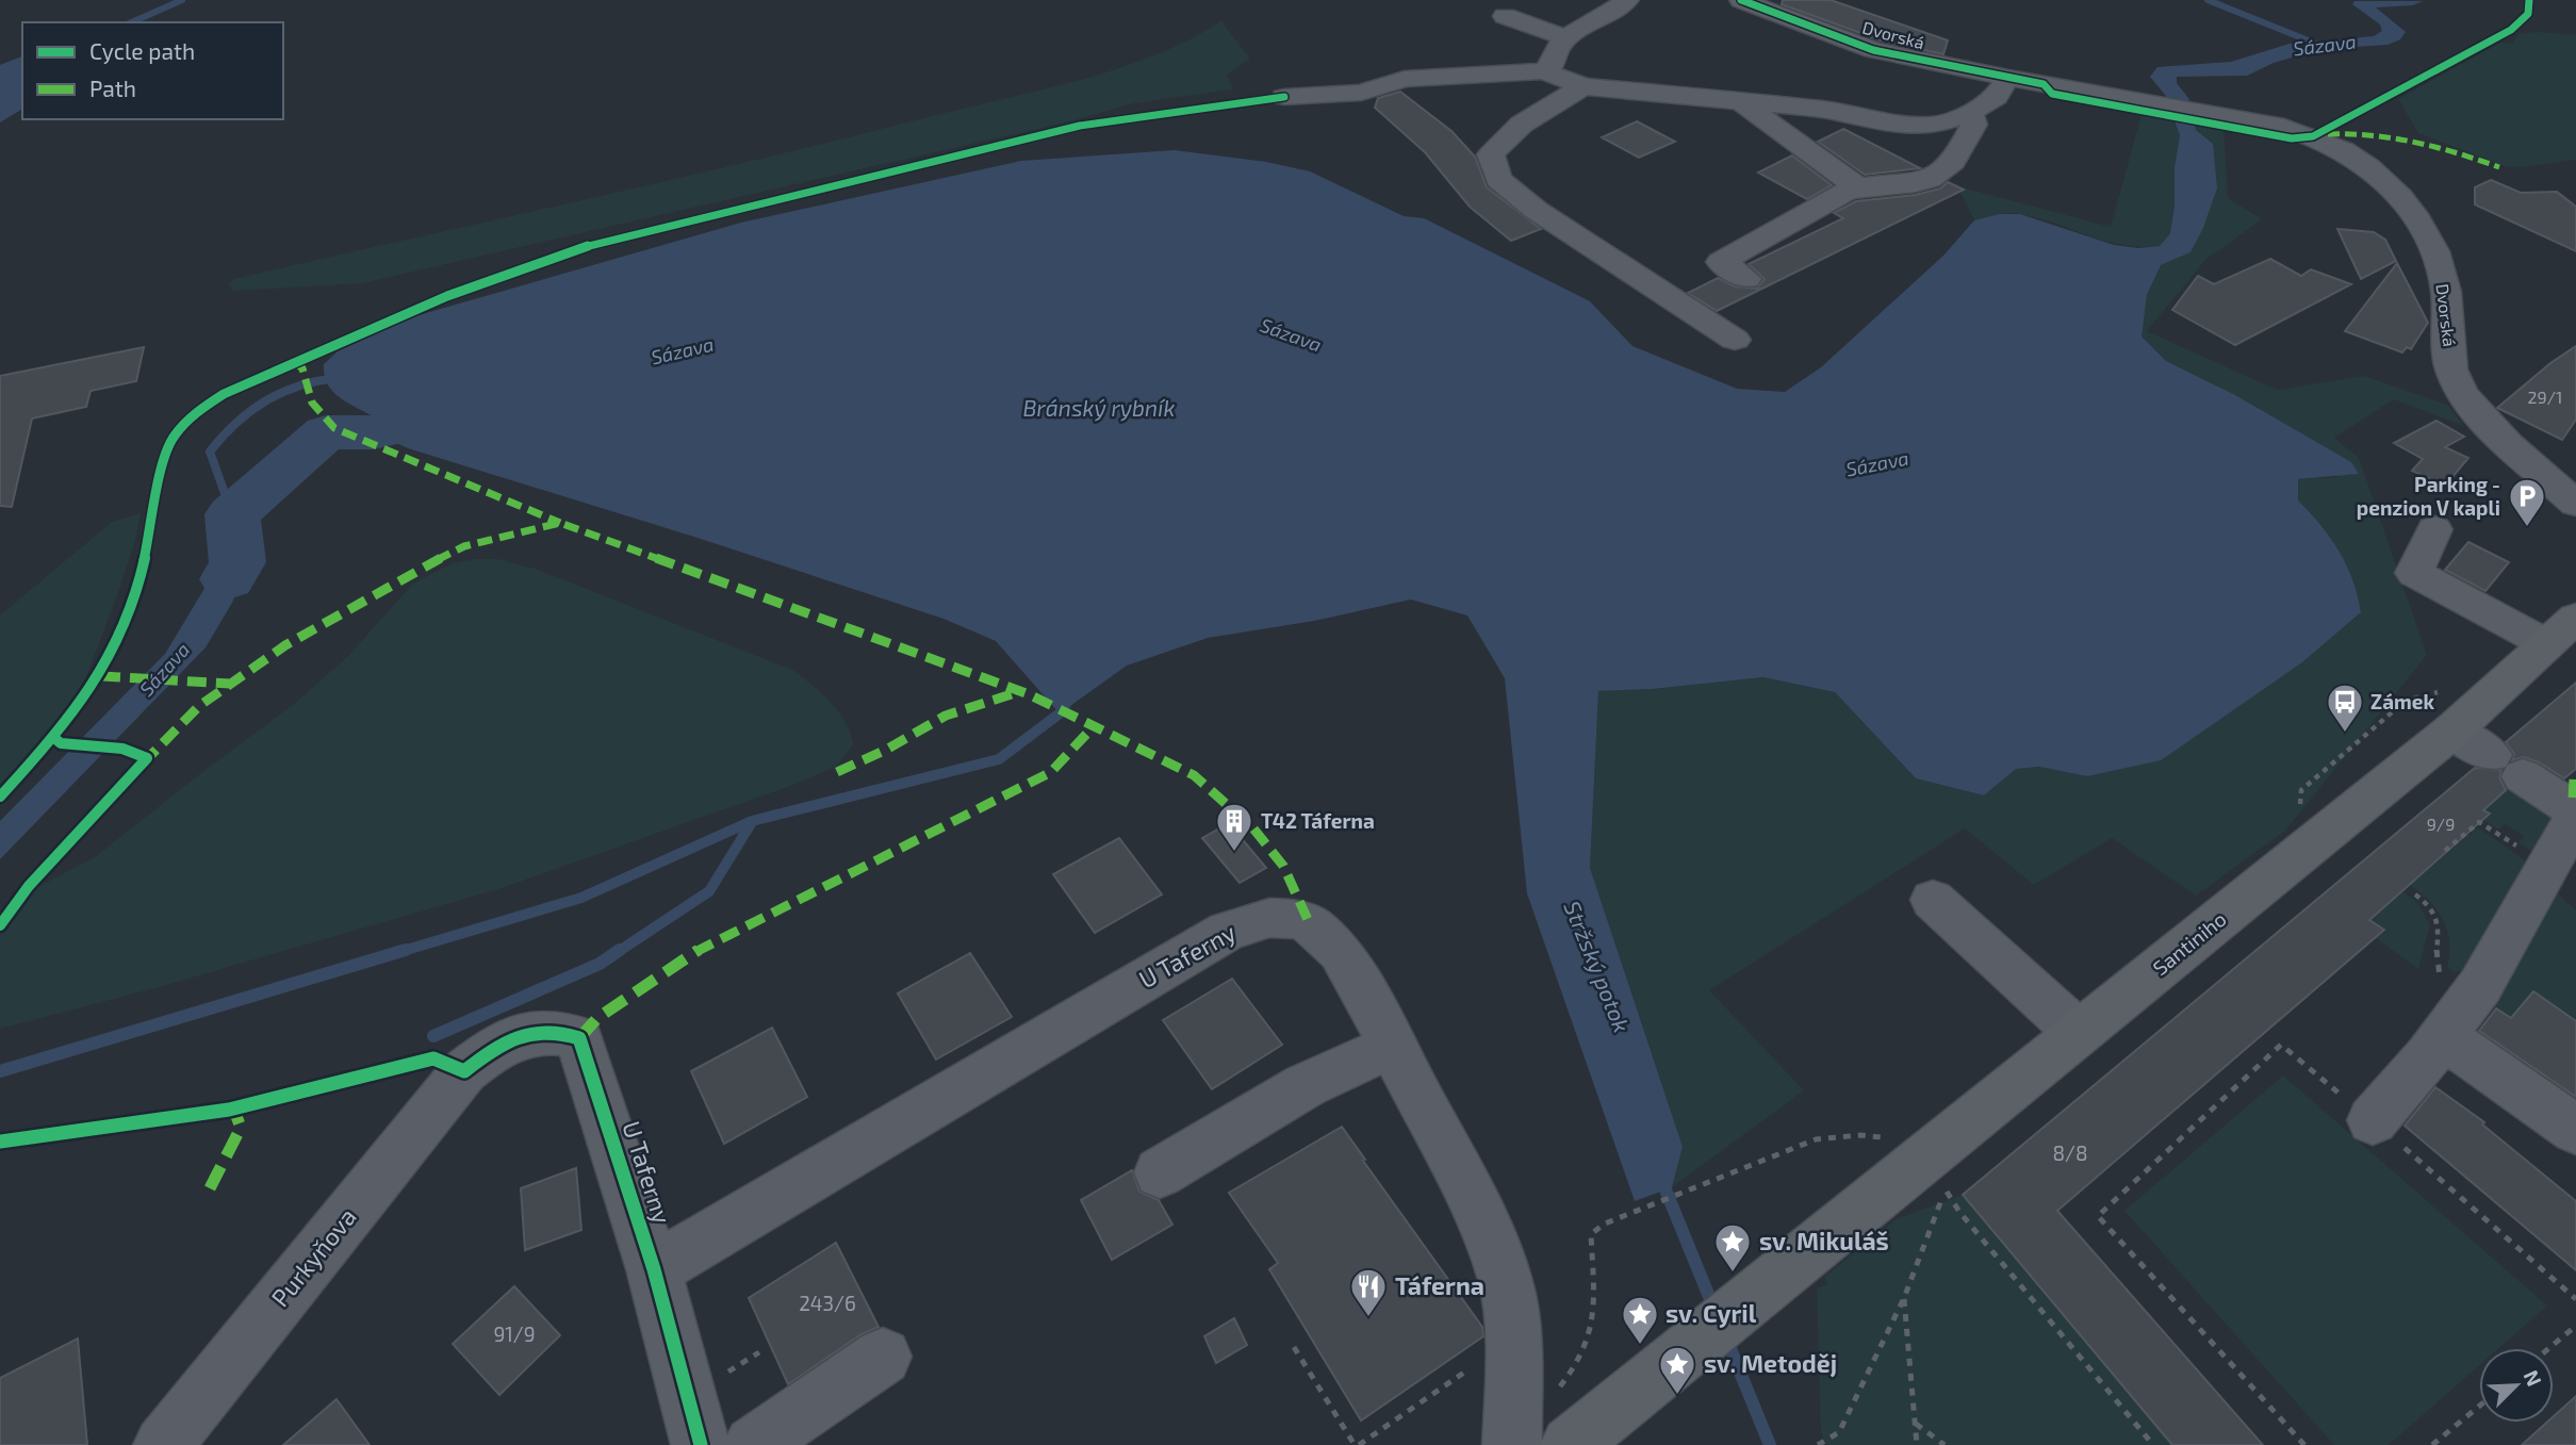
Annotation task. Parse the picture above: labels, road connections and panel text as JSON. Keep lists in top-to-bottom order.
{
  "streets": {
    "main road": ["Santiniho"],
    "street": ["Dvorská", "U Taferny", "Purkyňova"]
  },
  "crossings": [
    ["U Taferny", "Purkyňova"]
  ],
  "water": ["Sázava", "Bránský rybník", "Stržský potok"],
  "places": {
    "parking": ["Parking - penzion V kapli"],
    "bus stop": ["Zámek"],
    "building": ["T42 Táferna"],
    "place": ["sv. Mikuláš", "sv. Cyril", "sv. Metoděj"],
    "restaurant": ["Táferna"]
  },
  "house_numbers": [
    "29/1",
    "9/9",
    "8/8",
    "243/6",
    "91/9"
  ],
  "legend": ["Cycle path", "Path"],
  "north": "top right"
}
